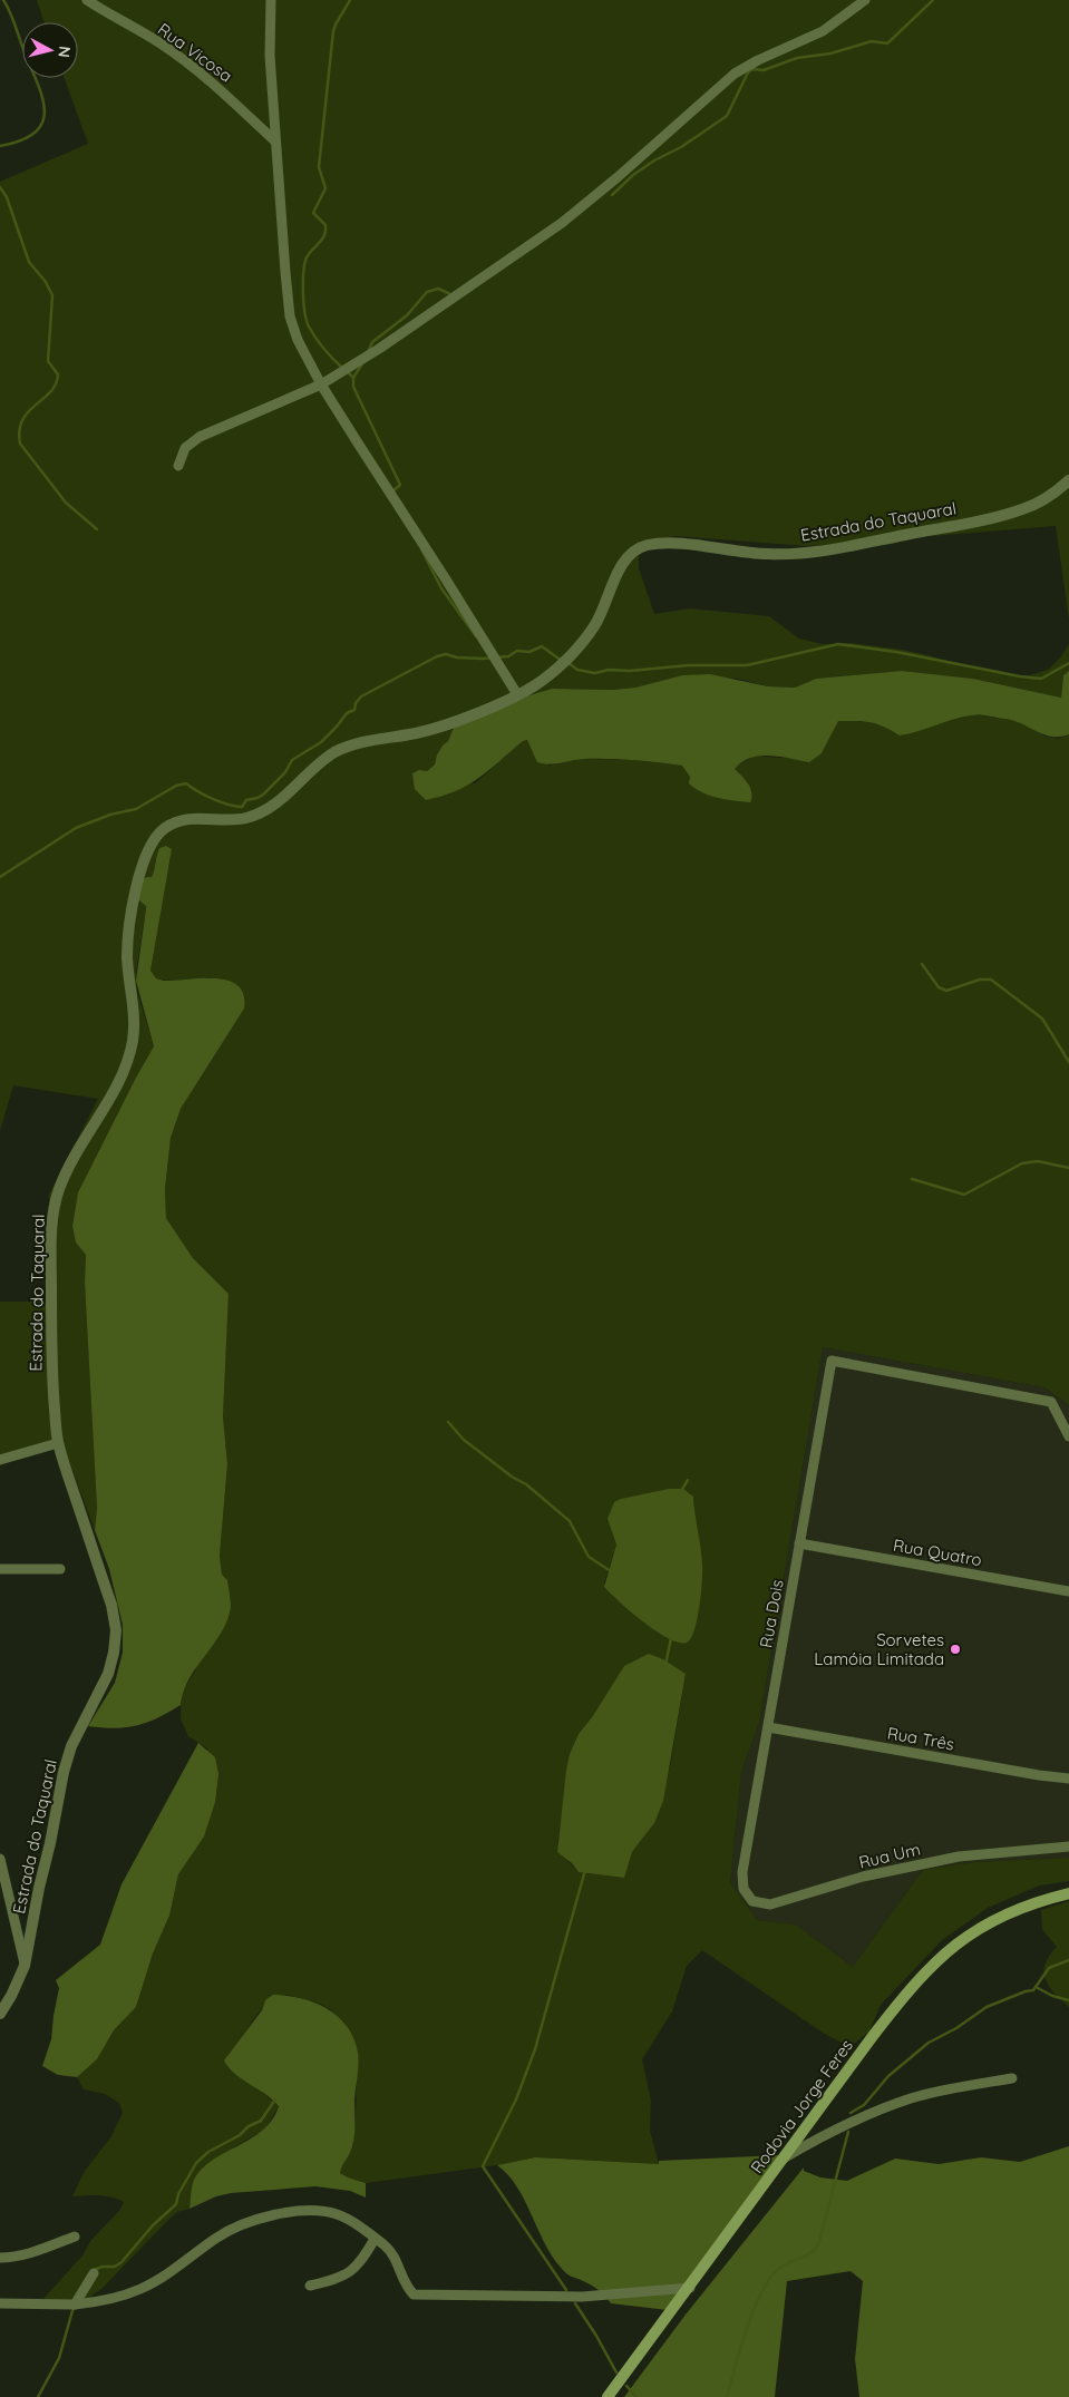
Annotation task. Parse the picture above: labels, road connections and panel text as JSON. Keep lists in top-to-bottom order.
{
  "streets": {
    "main road": ["Rodovia Jorge Feres"],
    "street": [
      "Rua Vicosa",
      "Estrada do Taquaral",
      "Rua Quatro",
      "Rua Dois",
      "Rua Três",
      "Rua Um"
    ]
  },
  "crossings": [
    ["Rua Quatro", "Rua Dois"],
    ["Rua Dois", "Rua Três"],
    ["Rua Dois", "Rua Um"]
  ],
  "places": ["Sorvetes Lamóia Limitada"],
  "north": "right"
}
